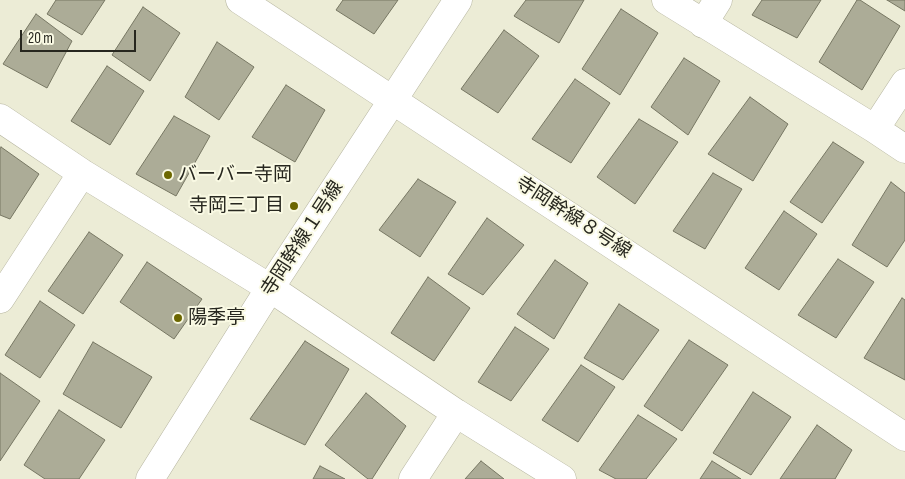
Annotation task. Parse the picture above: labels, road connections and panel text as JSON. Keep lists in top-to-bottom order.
{
  "streets": {
    "street": ["寺岡幹線８号線", "寺岡幹線１号線"]
  },
  "crossings": [
    ["寺岡幹線８号線", "寺岡幹線１号線"]
  ],
  "places": ["バーバー寺岡", "寺岡三丁目", "陽季亭"],
  "scale_bar": "20 m"
}
